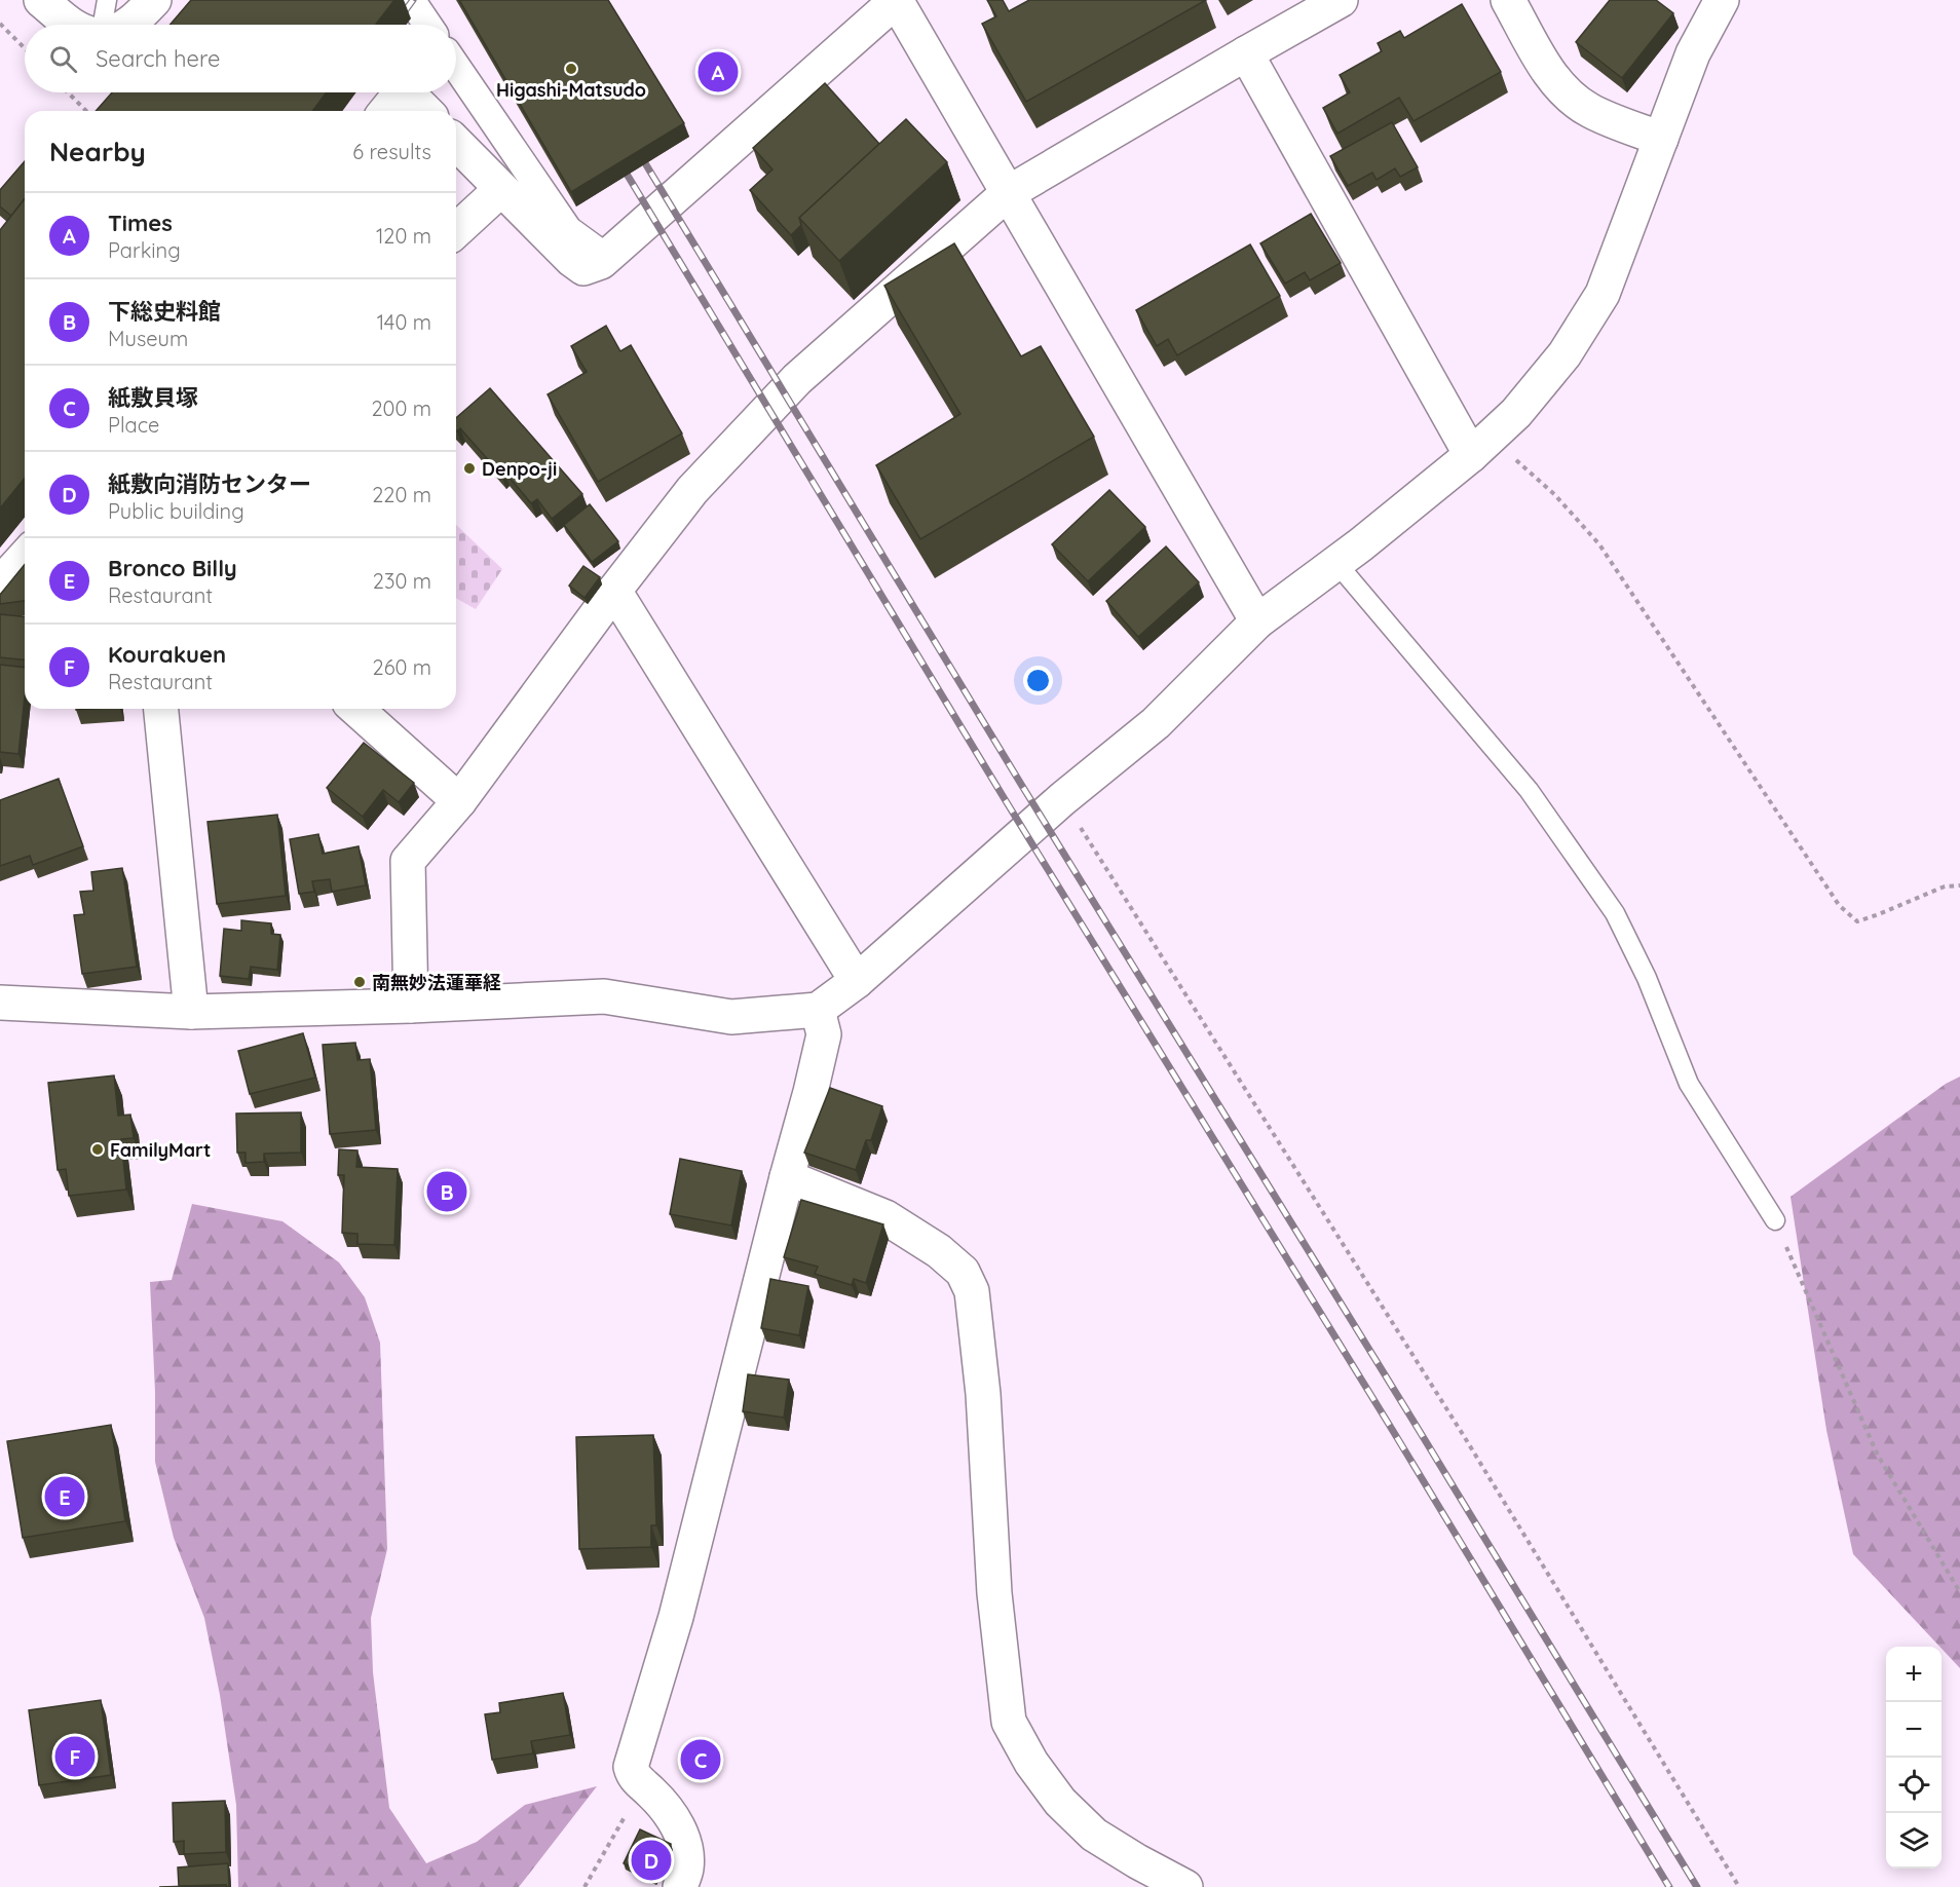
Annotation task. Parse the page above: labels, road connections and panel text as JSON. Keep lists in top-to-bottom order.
{
  "places": [
    "Higashi-Matsudo",
    "Denpo-ji",
    "南無妙法蓮華経",
    "FamilyMart"
  ],
  "page": {
    "search": "Search here",
    "pins": [
      "A",
      "B",
      "E",
      "F",
      "C",
      "D"
    ],
    "heading": ["Nearby", "6 results"],
    "list": [
      {
        "mark": "A",
        "name": "Times",
        "note": "Parking",
        "value": "120 m"
      },
      {
        "mark": "B",
        "name": "下総史料館",
        "note": "Museum",
        "value": "140 m"
      },
      {
        "mark": "C",
        "name": "紙敷貝塚",
        "note": "Place",
        "value": "200 m"
      },
      {
        "mark": "D",
        "name": "紙敷向消防センター",
        "note": "Public building",
        "value": "220 m"
      },
      {
        "mark": "E",
        "name": "Bronco Billy",
        "note": "Restaurant",
        "value": "230 m"
      },
      {
        "mark": "F",
        "name": "Kourakuen",
        "note": "Restaurant",
        "value": "260 m"
      }
    ],
    "map_buttons": ["+", "−"]
  }
}
